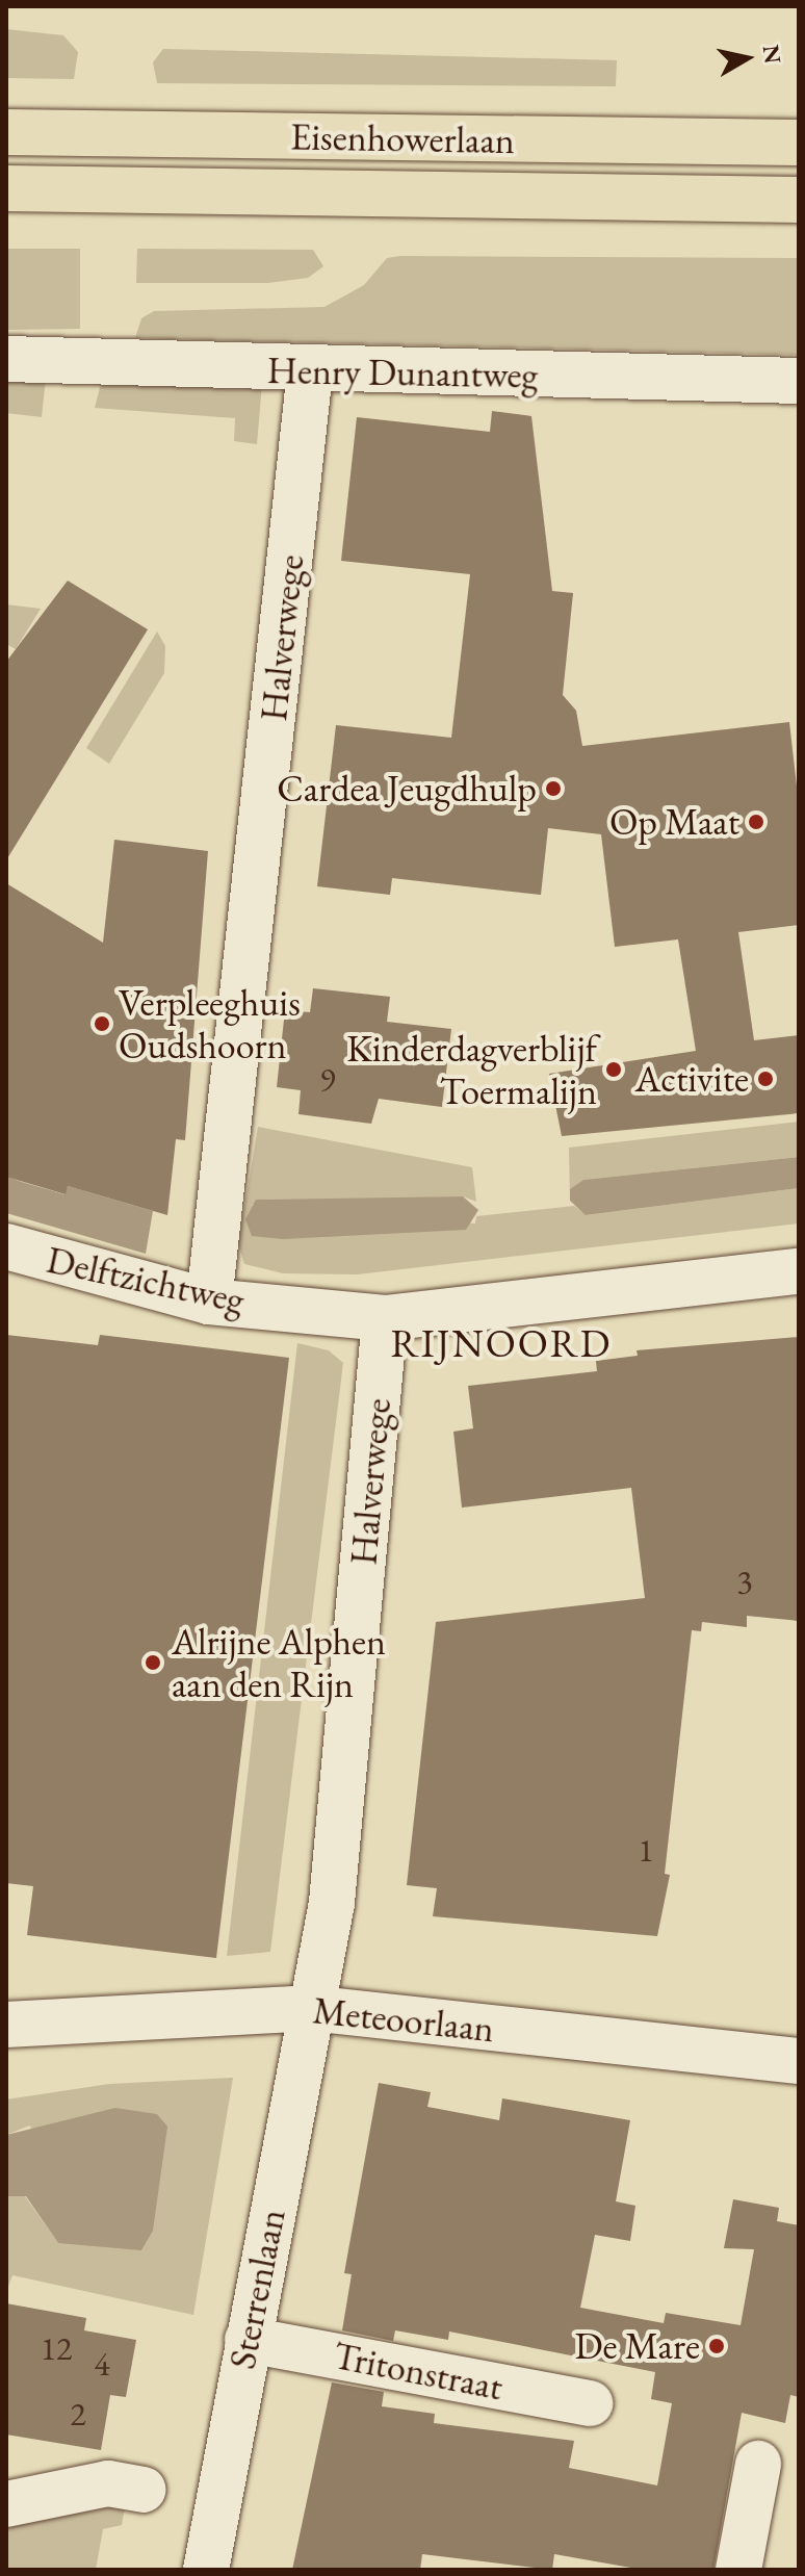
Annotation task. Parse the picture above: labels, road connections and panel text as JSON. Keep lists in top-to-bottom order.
{
  "streets": {
    "main road": ["Eisenhowerlaan"],
    "street": [
      "Henry Dunantweg",
      "Halverwege",
      "Delftzichtweg",
      "Meteoorlaan",
      "Sterrenlaan",
      "Tritonstraat"
    ]
  },
  "crossings": [
    ["Henry Dunantweg", "Halverwege"],
    ["Halverwege", "Delftzichtweg"],
    ["Halverwege", "Meteoorlaan"],
    ["Halverwege", "Sterrenlaan"],
    ["Meteoorlaan", "Sterrenlaan"],
    ["Sterrenlaan", "Tritonstraat"]
  ],
  "districts": ["RIJNOORD"],
  "places": [
    "Cardea Jeugdhulp",
    "Op Maat",
    "Verpleeghuis Oudshoorn",
    "Kinderdagverblijf Toermalijn",
    "Activite",
    "Alrijne Alphen aan den Rijn",
    "De Mare"
  ],
  "house_numbers": [
    "9",
    "3",
    "1",
    "12",
    "4",
    "2"
  ],
  "north": "right"
}
